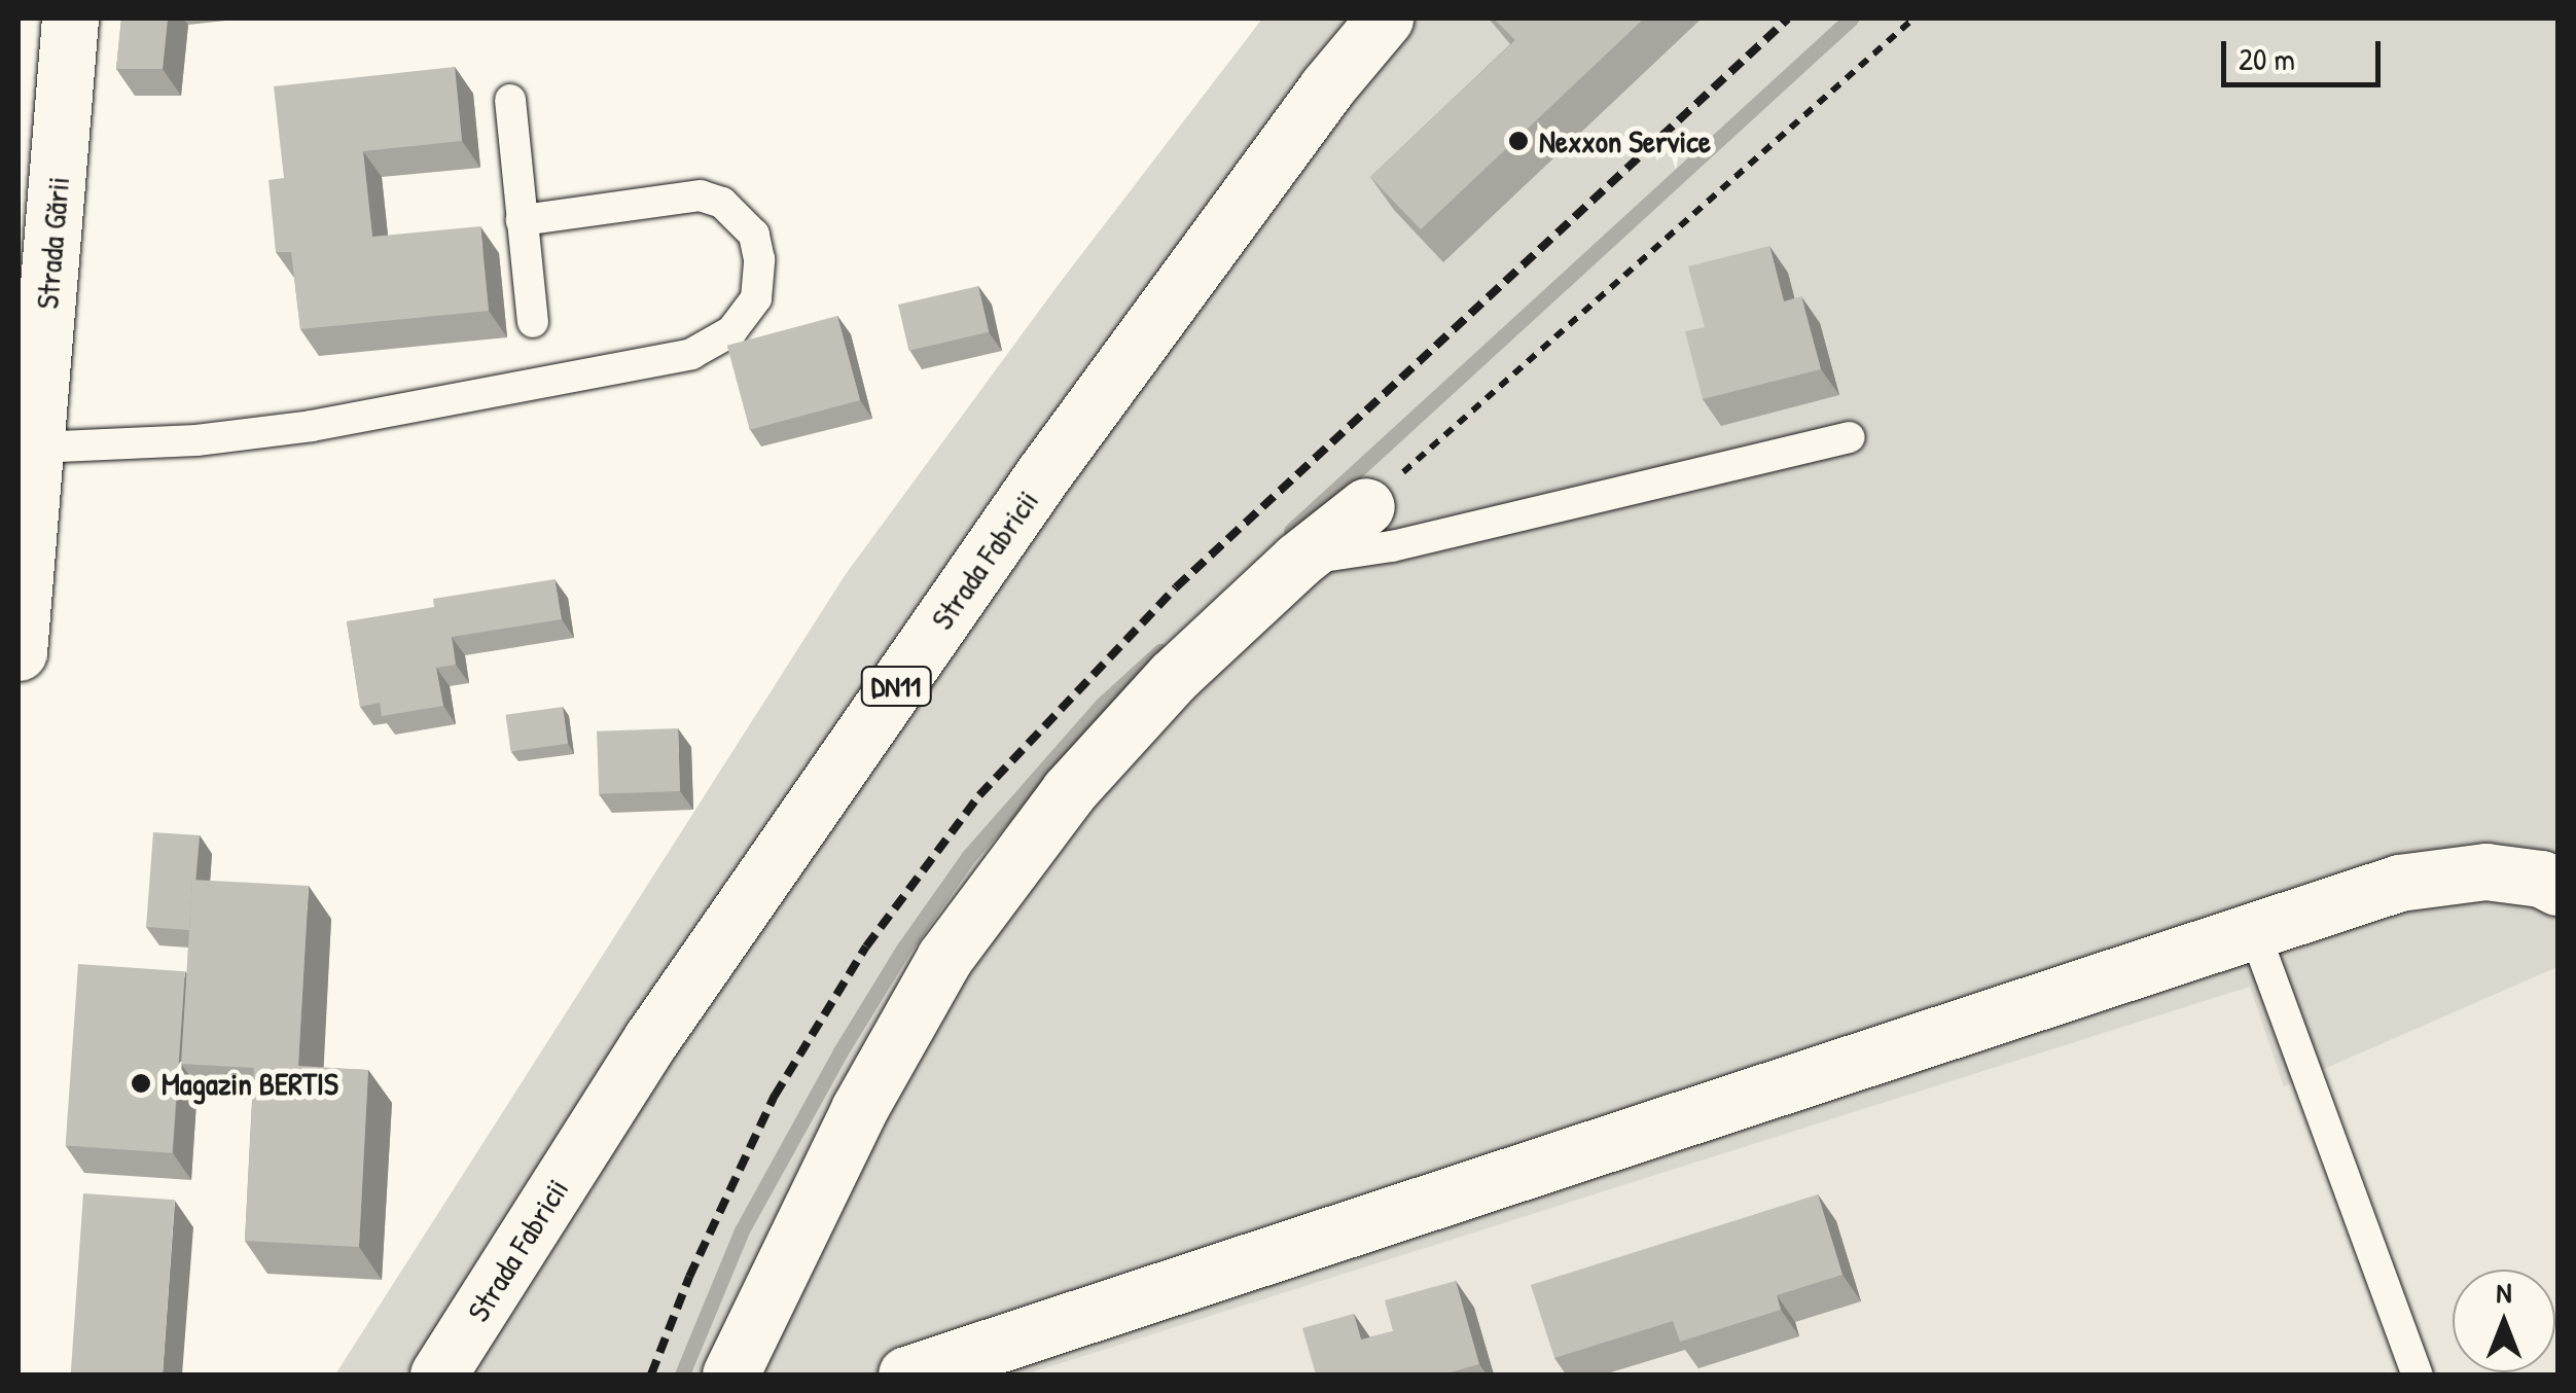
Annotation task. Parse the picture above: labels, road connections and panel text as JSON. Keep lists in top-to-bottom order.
{
  "streets": {
    "main road": ["Strada Gării", "Strada Fabricii", "DN11"]
  },
  "places": ["Nexxon Service", "Magazin BERTIS"],
  "scale_bar": "20 m",
  "north": "top"
}
